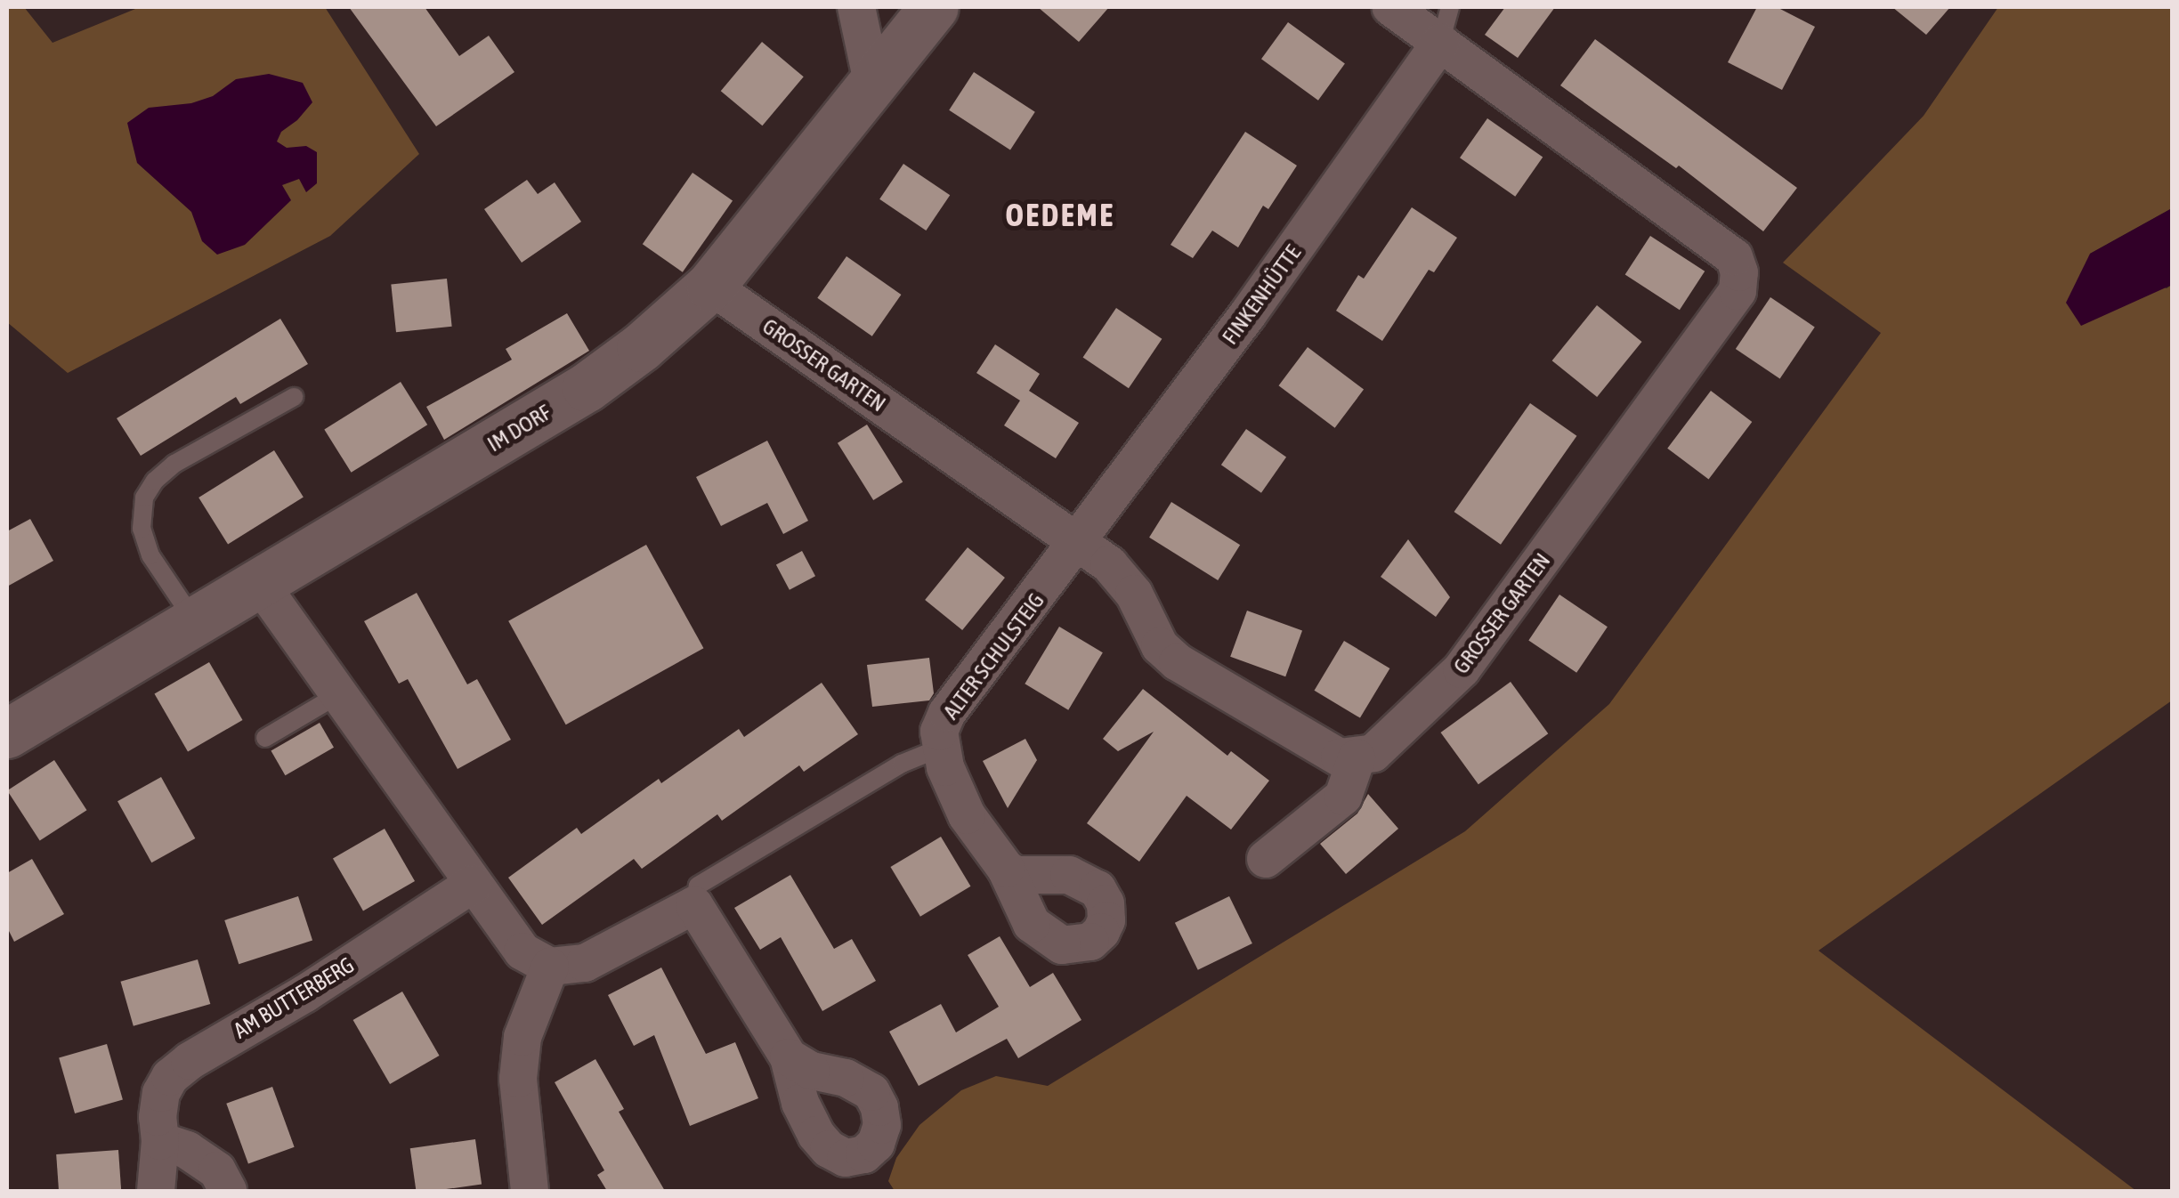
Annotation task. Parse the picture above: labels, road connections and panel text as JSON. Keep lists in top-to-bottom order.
{
  "streets": {
    "street": [
      "FINKENHÜTTE",
      "GROSSER GARTEN",
      "IM DORF",
      "ALTER SCHULSTEIG",
      "AM BUTTERBERG"
    ]
  },
  "crossings": [
    ["FINKENHÜTTE", "GROSSER GARTEN"],
    ["FINKENHÜTTE", "ALTER SCHULSTEIG"],
    ["GROSSER GARTEN", "IM DORF"],
    ["GROSSER GARTEN", "ALTER SCHULSTEIG"]
  ],
  "districts": ["OEDEME"]
}
